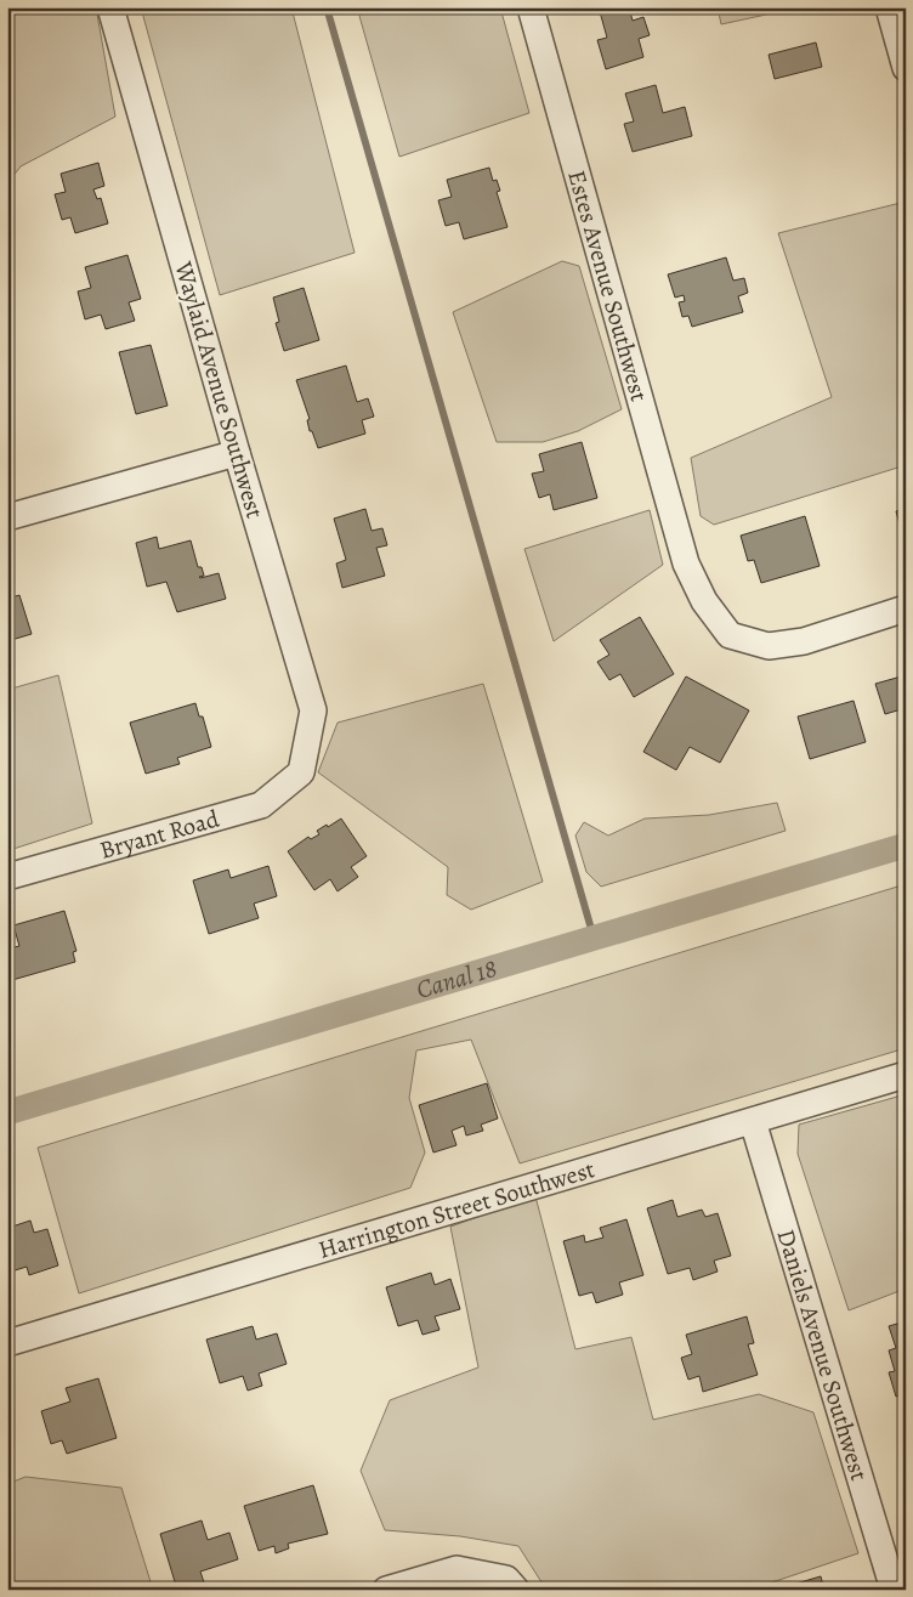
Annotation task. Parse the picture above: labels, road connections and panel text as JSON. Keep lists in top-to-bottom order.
{
  "streets": {
    "street": [
      "Estes Avenue Southwest",
      "Waylaid Avenue Southwest",
      "Bryant Road",
      "Harrington Street Southwest",
      "Daniels Avenue Southwest"
    ]
  },
  "crossings": [
    ["Waylaid Avenue Southwest", "Bryant Road"],
    ["Harrington Street Southwest", "Daniels Avenue Southwest"]
  ],
  "water": ["Canal 18"]
}
